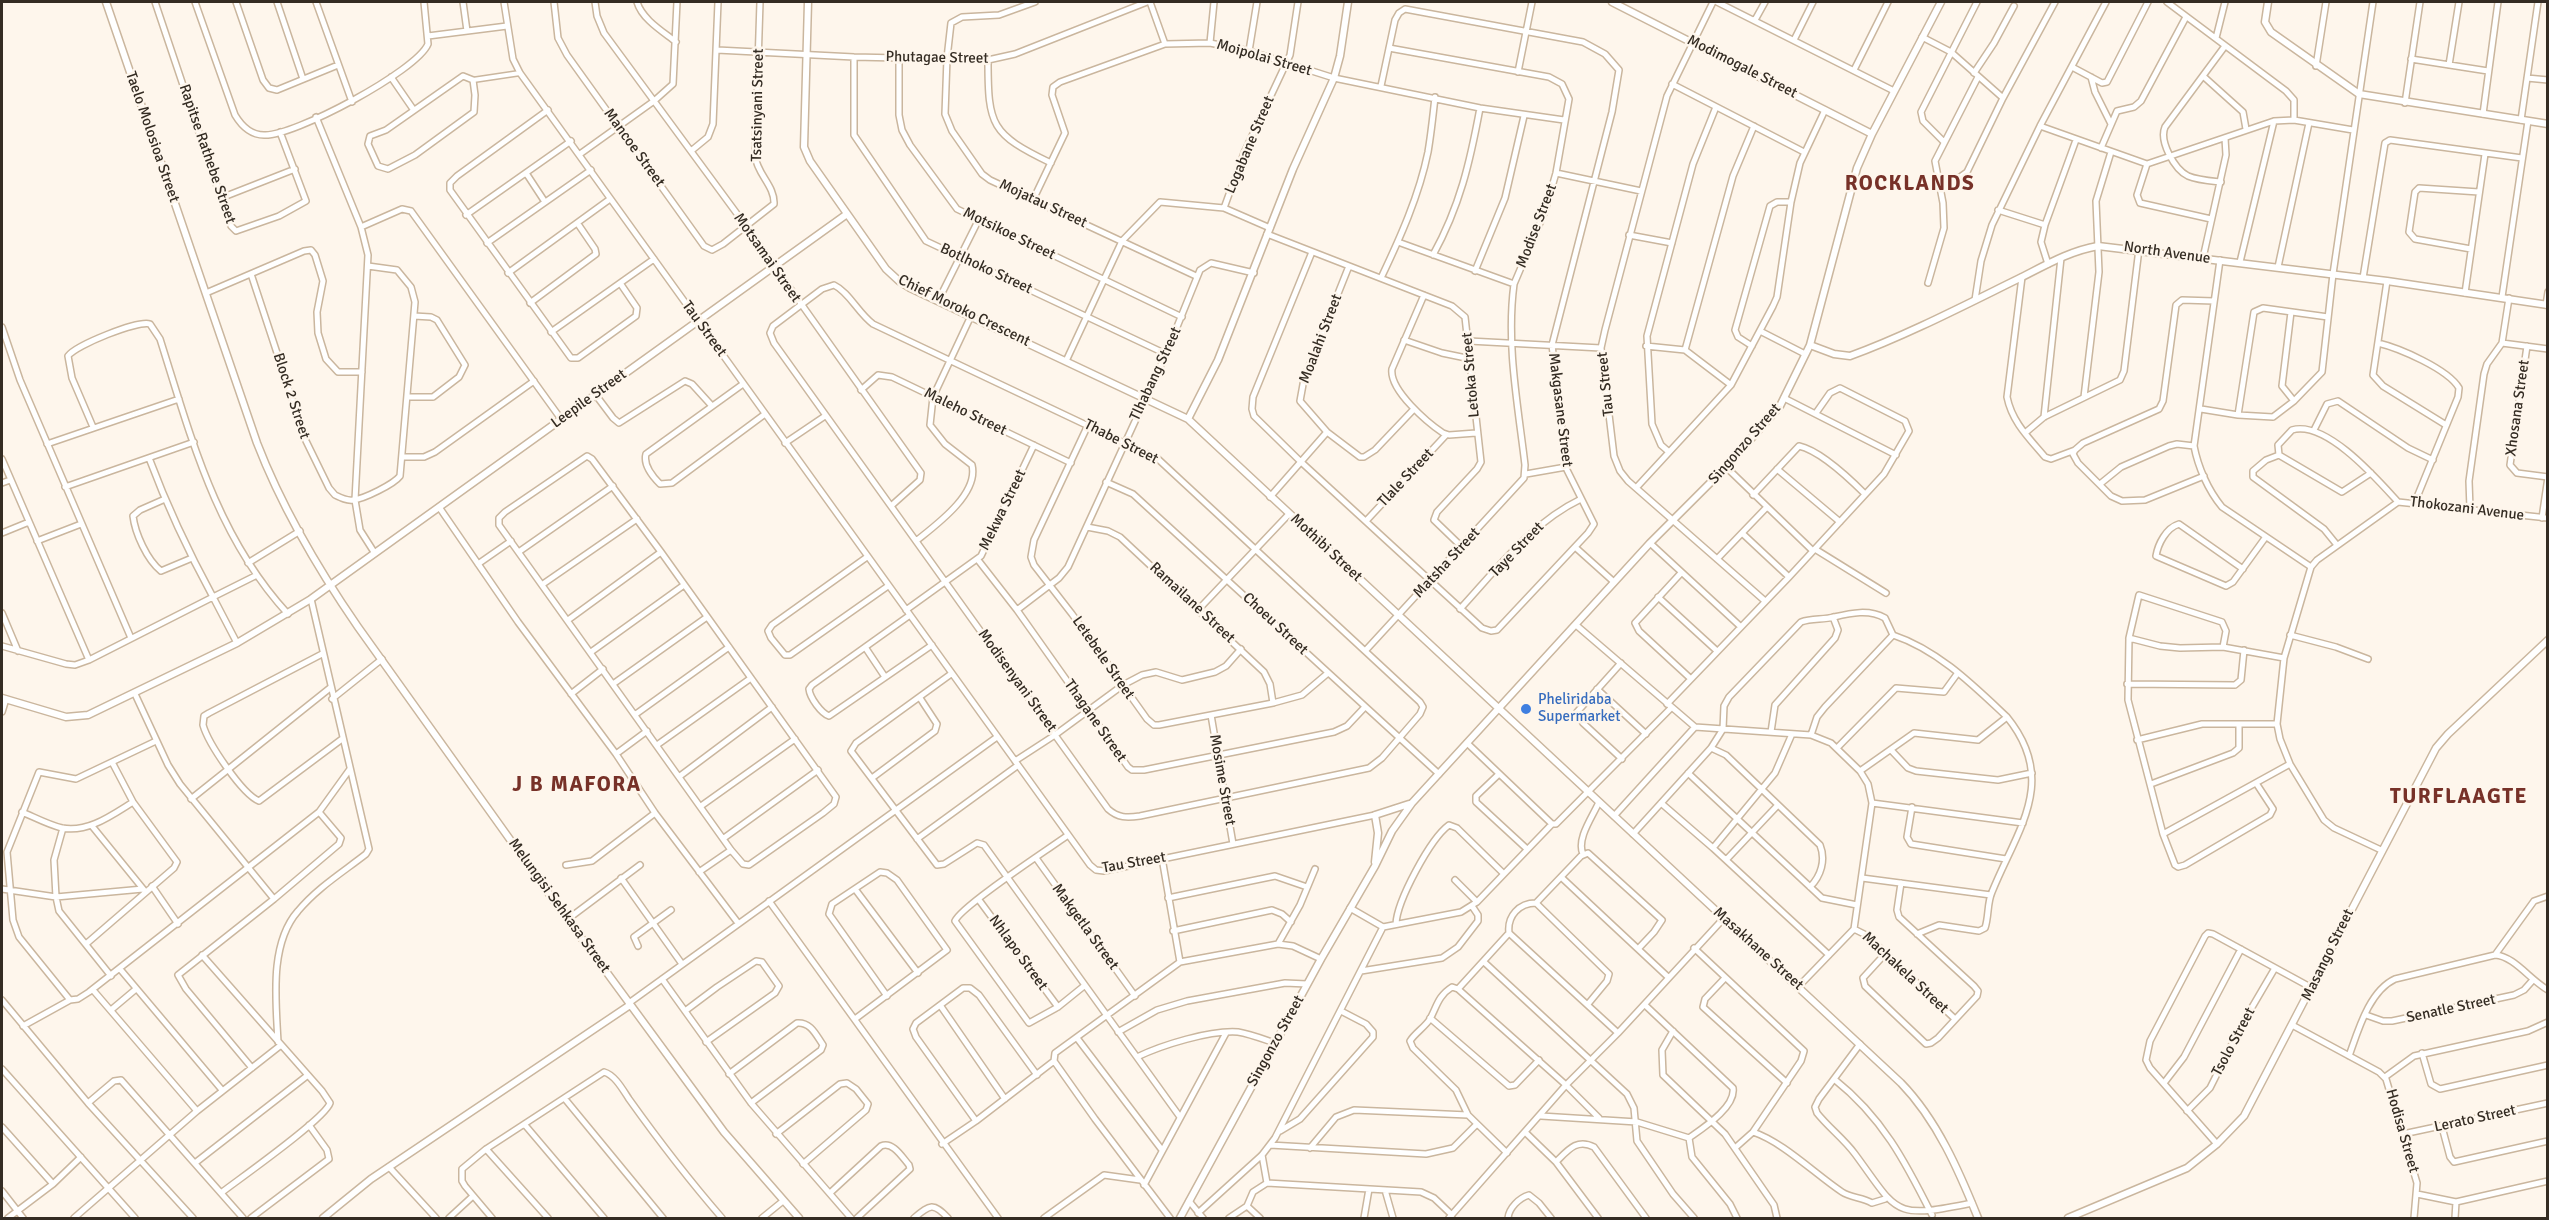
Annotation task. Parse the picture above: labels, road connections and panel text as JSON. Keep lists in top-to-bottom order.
{
  "streets": {
    "street": [
      "Phutagae Street",
      "Moipolai Street",
      "Modimogale Street",
      "Tsatsinyani Street",
      "Taelo Molosioa Street",
      "Logabane Street",
      "Mancoe Street",
      "Rapitse Rathebe Street",
      "Mojatau Street",
      "Modise Street",
      "Motsikoe Street",
      "North Avenue",
      "Motsamai Street",
      "Botlhoko Street",
      "Chief Moroko Crescent",
      "Tau Street",
      "Moalahi Street",
      "Tlhabang Street",
      "Letoka Street",
      "Block 2 Street",
      "Leepile Street",
      "Xhosana Street",
      "Makgasane Street",
      "Maleho Street",
      "Thabe Street",
      "Singonzo Street",
      "Tlale Street",
      "Thokozani Avenue",
      "Mekwa Street",
      "Mothibi Street",
      "Taye Street",
      "Matsha Street",
      "Ramailane Street",
      "Choeu Street",
      "Letebele Street",
      "Modisenyani Street",
      "Thagane Street",
      "Mosime Street",
      "Melungisi Sehkasa Street",
      "Makgetla Street",
      "Masakhane Street",
      "Nhlapo Street",
      "Masango Street",
      "Machakela Street",
      "Senatle Street",
      "Tsolo Street",
      "Lerato Street",
      "Hodisa Street"
    ]
  },
  "crossings": [
    ["Phutagae Street", "Tsatsinyani Street"],
    ["Phutagae Street", "Mojatau Street"],
    ["Phutagae Street", "Motsikoe Street"],
    ["Phutagae Street", "Botlhoko Street"],
    ["Phutagae Street", "Chief Moroko Crescent"],
    ["Moipolai Street", "Logabane Street"],
    ["Moipolai Street", "Mojatau Street"],
    ["Moipolai Street", "Modise Street"],
    ["Moipolai Street", "Makgasane Street"],
    ["Modimogale Street", "Tau Street"],
    ["Modimogale Street", "Singonzo Street"],
    ["Tsatsinyani Street", "Mancoe Street"],
    ["Tsatsinyani Street", "Motsamai Street"],
    ["Taelo Molosioa Street", "Melungisi Sehkasa Street"],
    ["Logabane Street", "Mojatau Street"],
    ["Logabane Street", "Letoka Street"],
    ["Mancoe Street", "Motsamai Street"],
    ["Mojatau Street", "Tlhabang Street"],
    ["Modise Street", "Makgasane Street"],
    ["Modise Street", "Matsha Street"],
    ["Motsikoe Street", "Tlhabang Street"],
    ["North Avenue", "Singonzo Street"],
    ["Motsamai Street", "Leepile Street"],
    ["Motsamai Street", "Maleho Street"],
    ["Motsamai Street", "Thabe Street"],
    ["Motsamai Street", "Modisenyani Street"],
    ["Botlhoko Street", "Tlhabang Street"],
    ["Chief Moroko Crescent", "Tlhabang Street"],
    ["Chief Moroko Crescent", "Leepile Street"],
    ["Chief Moroko Crescent", "Mothibi Street"],
    ["Tau Street", "Leepile Street"],
    ["Tau Street", "Singonzo Street"],
    ["Tau Street", "Mekwa Street"],
    ["Tau Street", "Mosime Street"],
    ["Moalahi Street", "Letoka Street"],
    ["Moalahi Street", "Tlale Street"],
    ["Tlhabang Street", "Thabe Street"],
    ["Tlhabang Street", "Mothibi Street"],
    ["Tlhabang Street", "Ramailane Street"],
    ["Tlhabang Street", "Choeu Street"],
    ["Tlhabang Street", "Letebele Street"],
    ["Tlhabang Street", "Thagane Street"],
    ["Letoka Street", "Makgasane Street"],
    ["Letoka Street", "Tlale Street"],
    ["Letoka Street", "Matsha Street"],
    ["Leepile Street", "Melungisi Sehkasa Street"],
    ["Makgasane Street", "Tlale Street"],
    ["Makgasane Street", "Taye Street"],
    ["Makgasane Street", "Matsha Street"],
    ["Maleho Street", "Mekwa Street"],
    ["Maleho Street", "Letebele Street"],
    ["Thabe Street", "Matsha Street"],
    ["Thabe Street", "Choeu Street"],
    ["Thabe Street", "Letebele Street"],
    ["Thabe Street", "Modisenyani Street"],
    ["Singonzo Street", "Mothibi Street"],
    ["Singonzo Street", "Choeu Street"],
    ["Singonzo Street", "Masakhane Street"],
    ["Mekwa Street", "Modisenyani Street"],
    ["Mekwa Street", "Thagane Street"],
    ["Mothibi Street", "Matsha Street"],
    ["Mothibi Street", "Masakhane Street"],
    ["Ramailane Street", "Letebele Street"],
    ["Choeu Street", "Letebele Street"],
    ["Choeu Street", "Modisenyani Street"],
    ["Choeu Street", "Thagane Street"],
    ["Letebele Street", "Mosime Street"],
    ["Modisenyani Street", "Mosime Street"],
    ["Thagane Street", "Mosime Street"],
    ["Masango Street", "Hodisa Street"],
    ["Lerato Street", "Hodisa Street"]
  ],
  "districts": ["ROCKLANDS", "J B MAFORA", "TURFLAAGTE"],
  "places": ["Pheliridaba Supermarket"]
}
